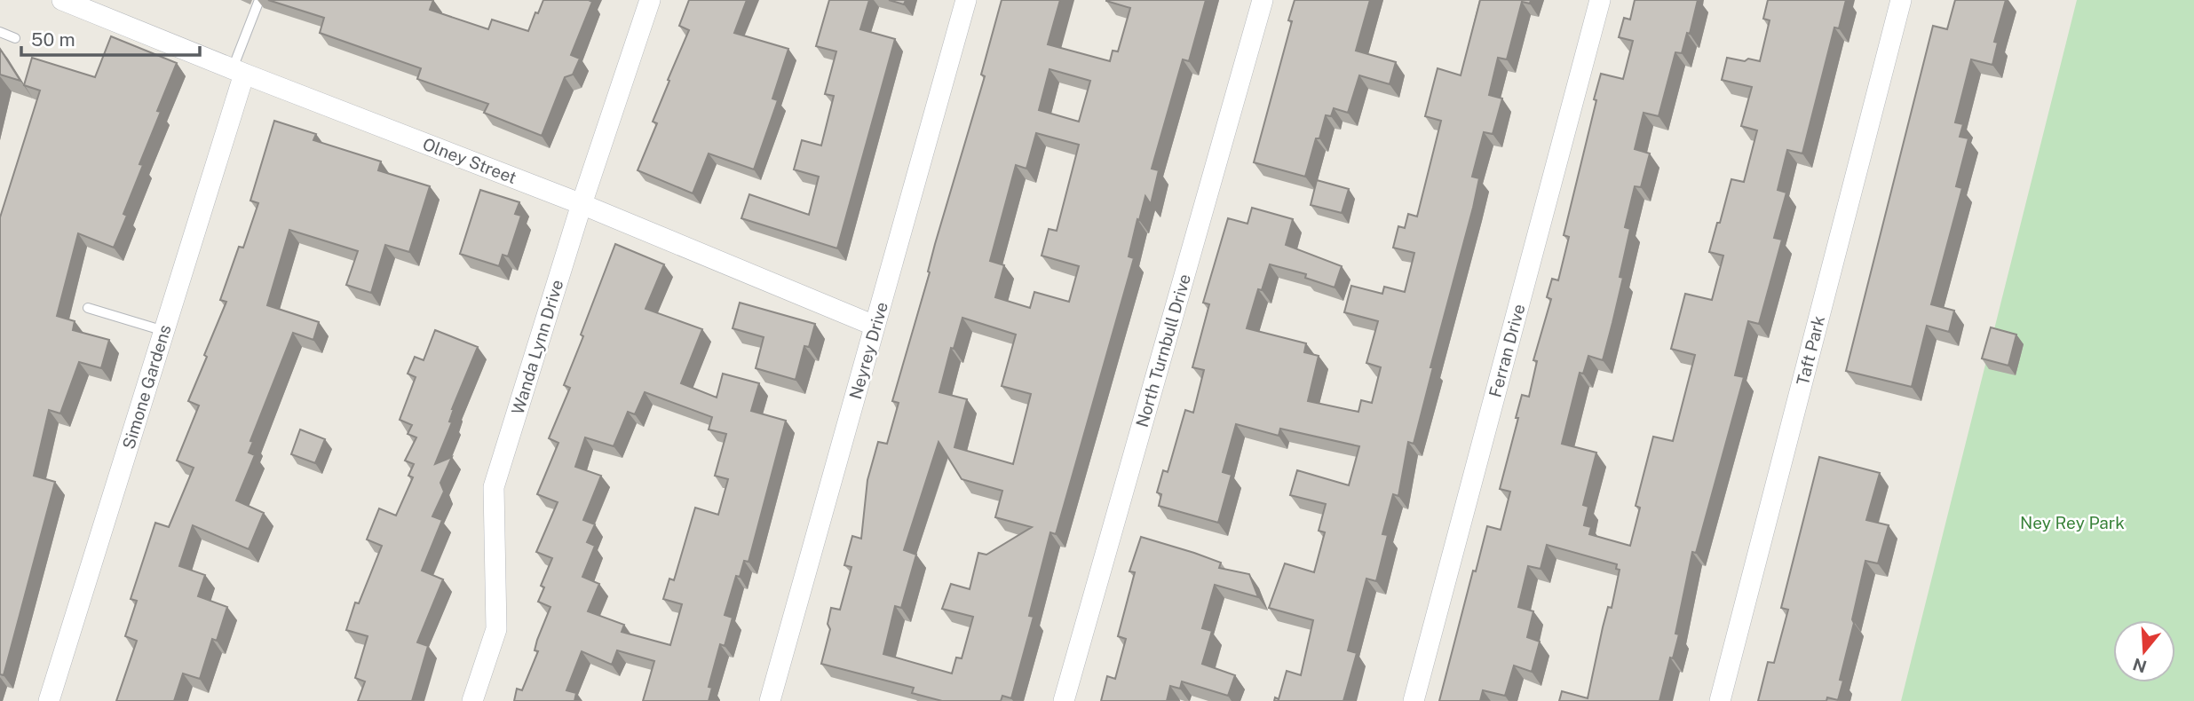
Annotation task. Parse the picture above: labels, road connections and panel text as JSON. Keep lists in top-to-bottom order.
{
  "streets": {
    "street": [
      "Olney Street",
      "Wanda Lynn Drive",
      "Neyrey Drive",
      "North Turnbull Drive",
      "Ferran Drive",
      "Taft Park",
      "Simone Gardens"
    ]
  },
  "crossings": [
    ["Olney Street", "Wanda Lynn Drive"],
    ["Olney Street", "Neyrey Drive"],
    ["Olney Street", "Simone Gardens"]
  ],
  "parks": ["Ney Rey Park"],
  "scale_bar": "50 m",
  "north": "bottom"
}
